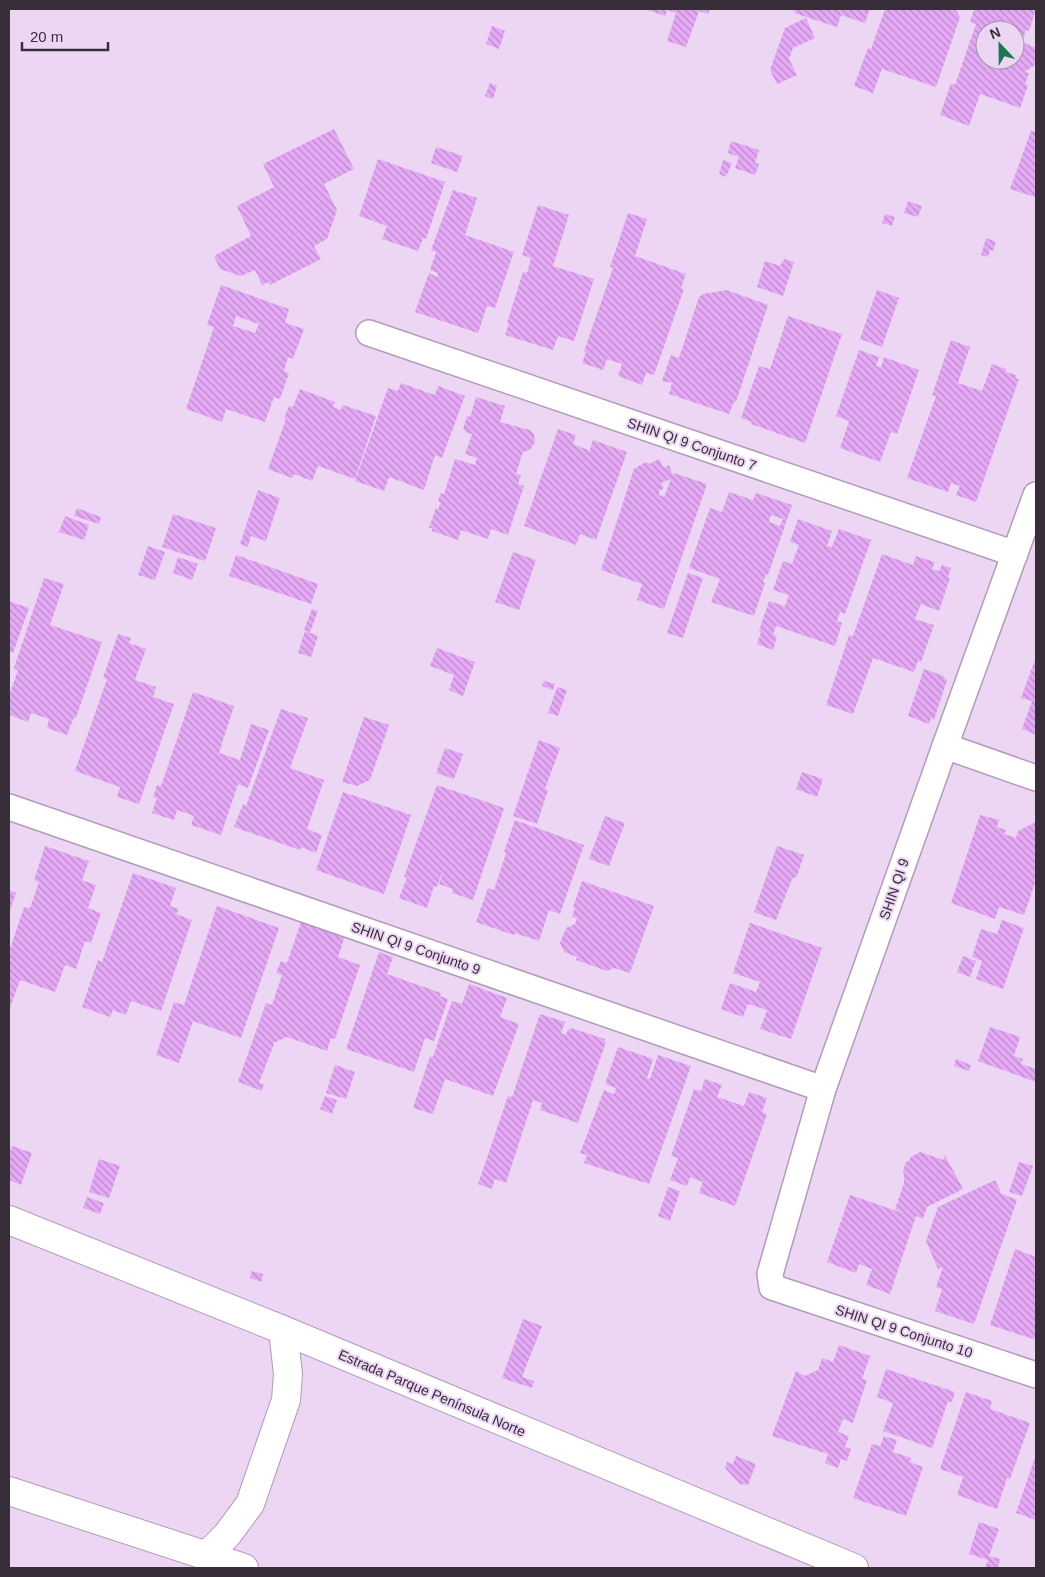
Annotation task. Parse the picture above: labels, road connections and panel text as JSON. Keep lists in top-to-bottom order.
{
  "streets": {
    "main road": ["Estrada Parque Península Norte"],
    "street": [
      "SHIN QI 9 Conjunto 7",
      "SHIN QI 9",
      "SHIN QI 9 Conjunto 9",
      "SHIN QI 9 Conjunto 10"
    ]
  },
  "crossings": [
    ["SHIN QI 9 Conjunto 7", "SHIN QI 9"],
    ["SHIN QI 9", "SHIN QI 9 Conjunto 9"],
    ["SHIN QI 9", "SHIN QI 9 Conjunto 10"]
  ],
  "scale_bar": "20 m",
  "north": "top"
}
